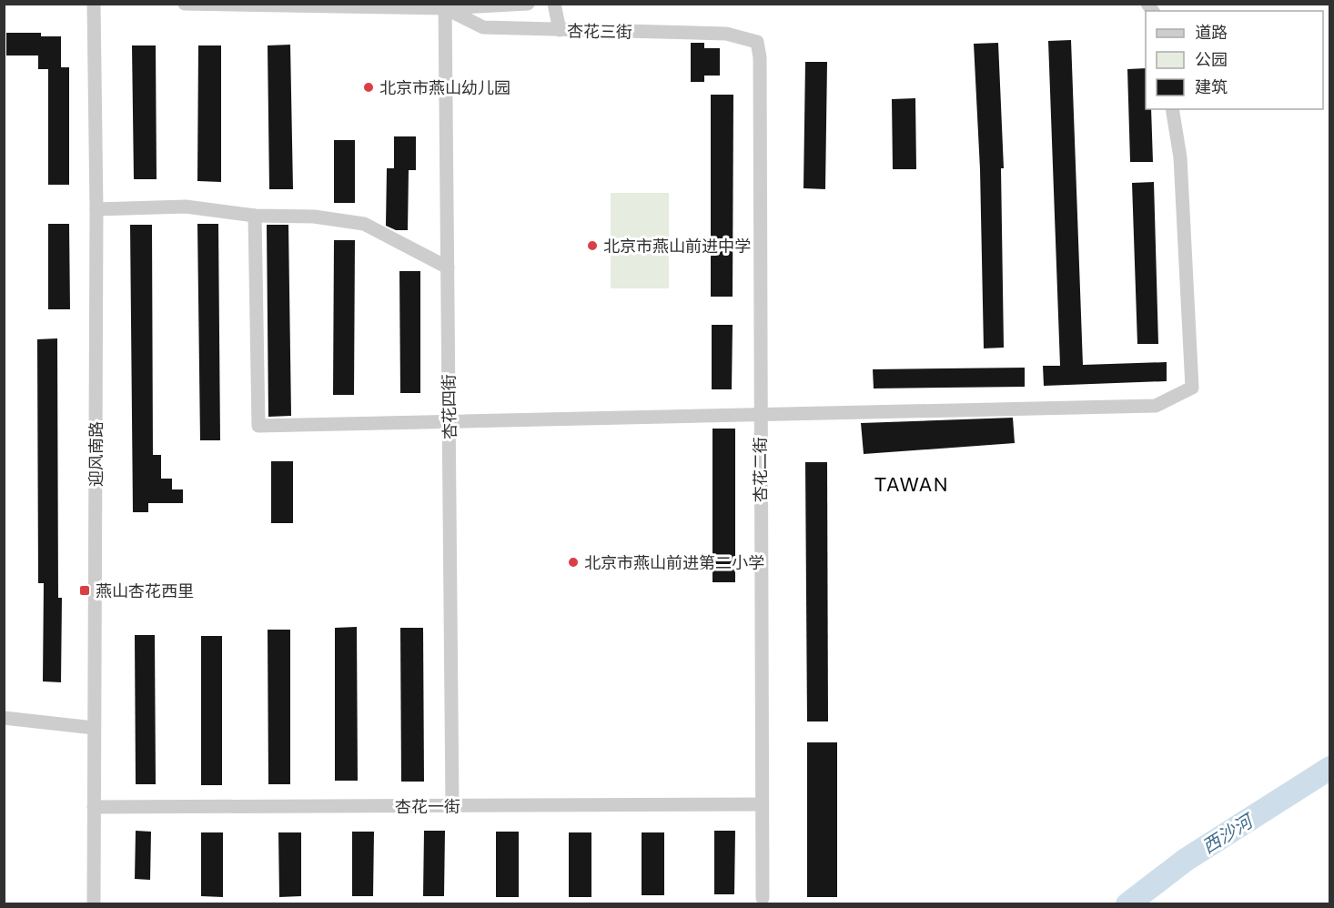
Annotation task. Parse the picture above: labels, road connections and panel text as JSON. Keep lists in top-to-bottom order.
{
  "streets": {
    "street": [
      "杏花三街",
      "杏花四街",
      "迎风南路",
      "杏花二街",
      "杏花一街"
    ]
  },
  "crossings": [
    ["杏花三街", "杏花四街"],
    ["杏花三街", "杏花二街"],
    ["杏花四街", "杏花一街"],
    ["迎风南路", "杏花一街"],
    ["杏花二街", "杏花一街"]
  ],
  "districts": ["TAWAN"],
  "water": ["西沙河"],
  "places": {
    "other": ["北京市燕山幼儿园", "北京市燕山前进中学", "北京市燕山前进第二小学"],
    "transit": ["燕山杏花西里"]
  },
  "legend": ["道路", "公园", "建筑"]
}
